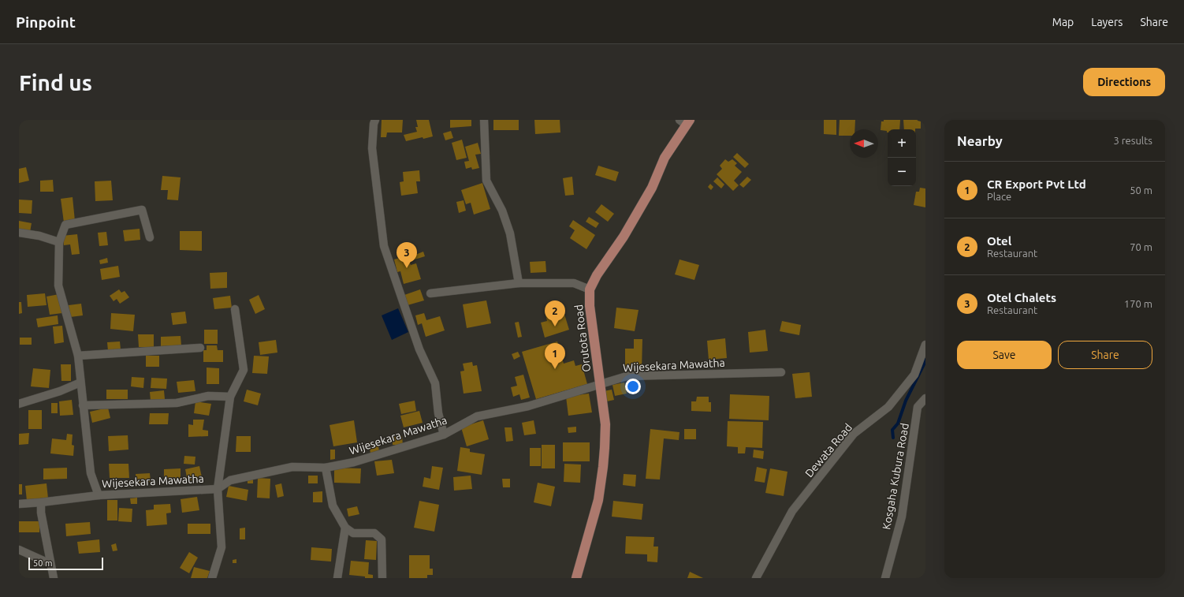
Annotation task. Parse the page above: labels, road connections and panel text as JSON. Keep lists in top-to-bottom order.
{
  "streets": {
    "main road": ["Orutota Road"],
    "street": ["Wijesekara Mawatha", "Dewata Road", "Kosgaha Kubura Road"]
  },
  "crossings": [
    ["Orutota Road", "Wijesekara Mawatha"]
  ],
  "scale_bar": "50 m",
  "north": "left",
  "page": {
    "header": "Pinpoint",
    "nav": ["Map", "Layers", "Share"],
    "buttons": [
      "Directions",
      ["Save", "Share"]
    ],
    "title": "Find us",
    "heading": ["Nearby", "3 results"],
    "map_buttons": ["+", "−"],
    "list": [
      {
        "mark": "1",
        "name": "CR Export Pvt Ltd",
        "note": "Place",
        "value": "50 m"
      },
      {
        "mark": "2",
        "name": "Otel",
        "note": "Restaurant",
        "value": "70 m"
      },
      {
        "mark": "3",
        "name": "Otel Chalets",
        "note": "Restaurant",
        "value": "170 m"
      }
    ],
    "pins": ["3", "2", "1"],
    "scale": "50 m"
  }
}
